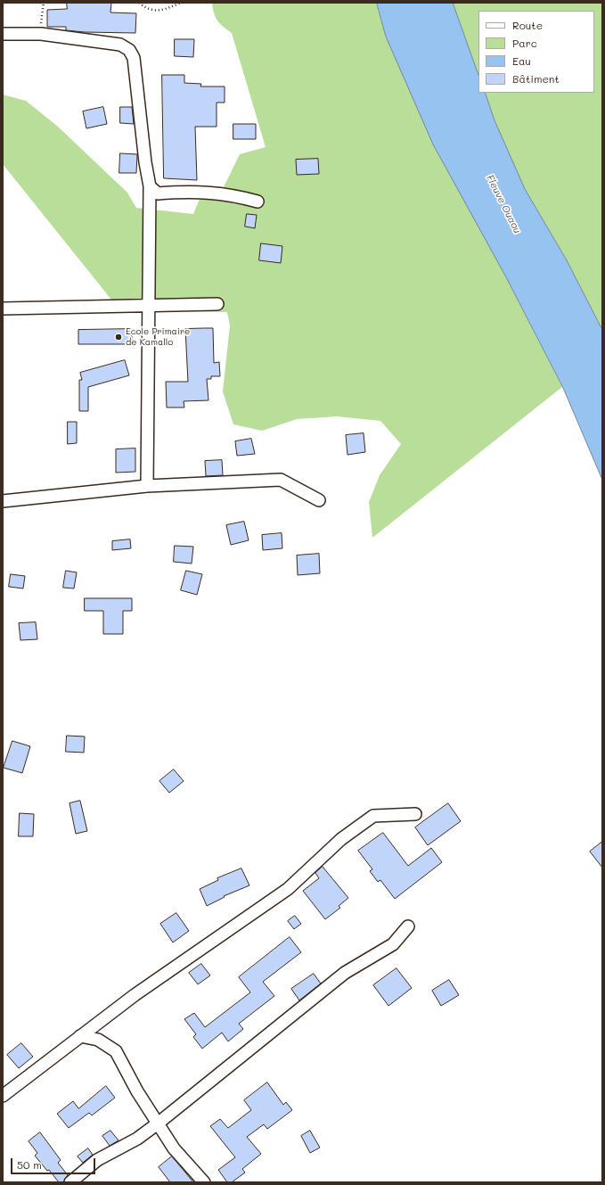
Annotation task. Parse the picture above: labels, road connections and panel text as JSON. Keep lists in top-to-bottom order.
{
  "water": ["Fleuve Ouaou"],
  "places": ["Ecole Primaire de Kamallo"],
  "legend": [
    "Route",
    "Parc",
    "Eau",
    "Bâtiment"
  ],
  "scale_bar": "50 m"
}
